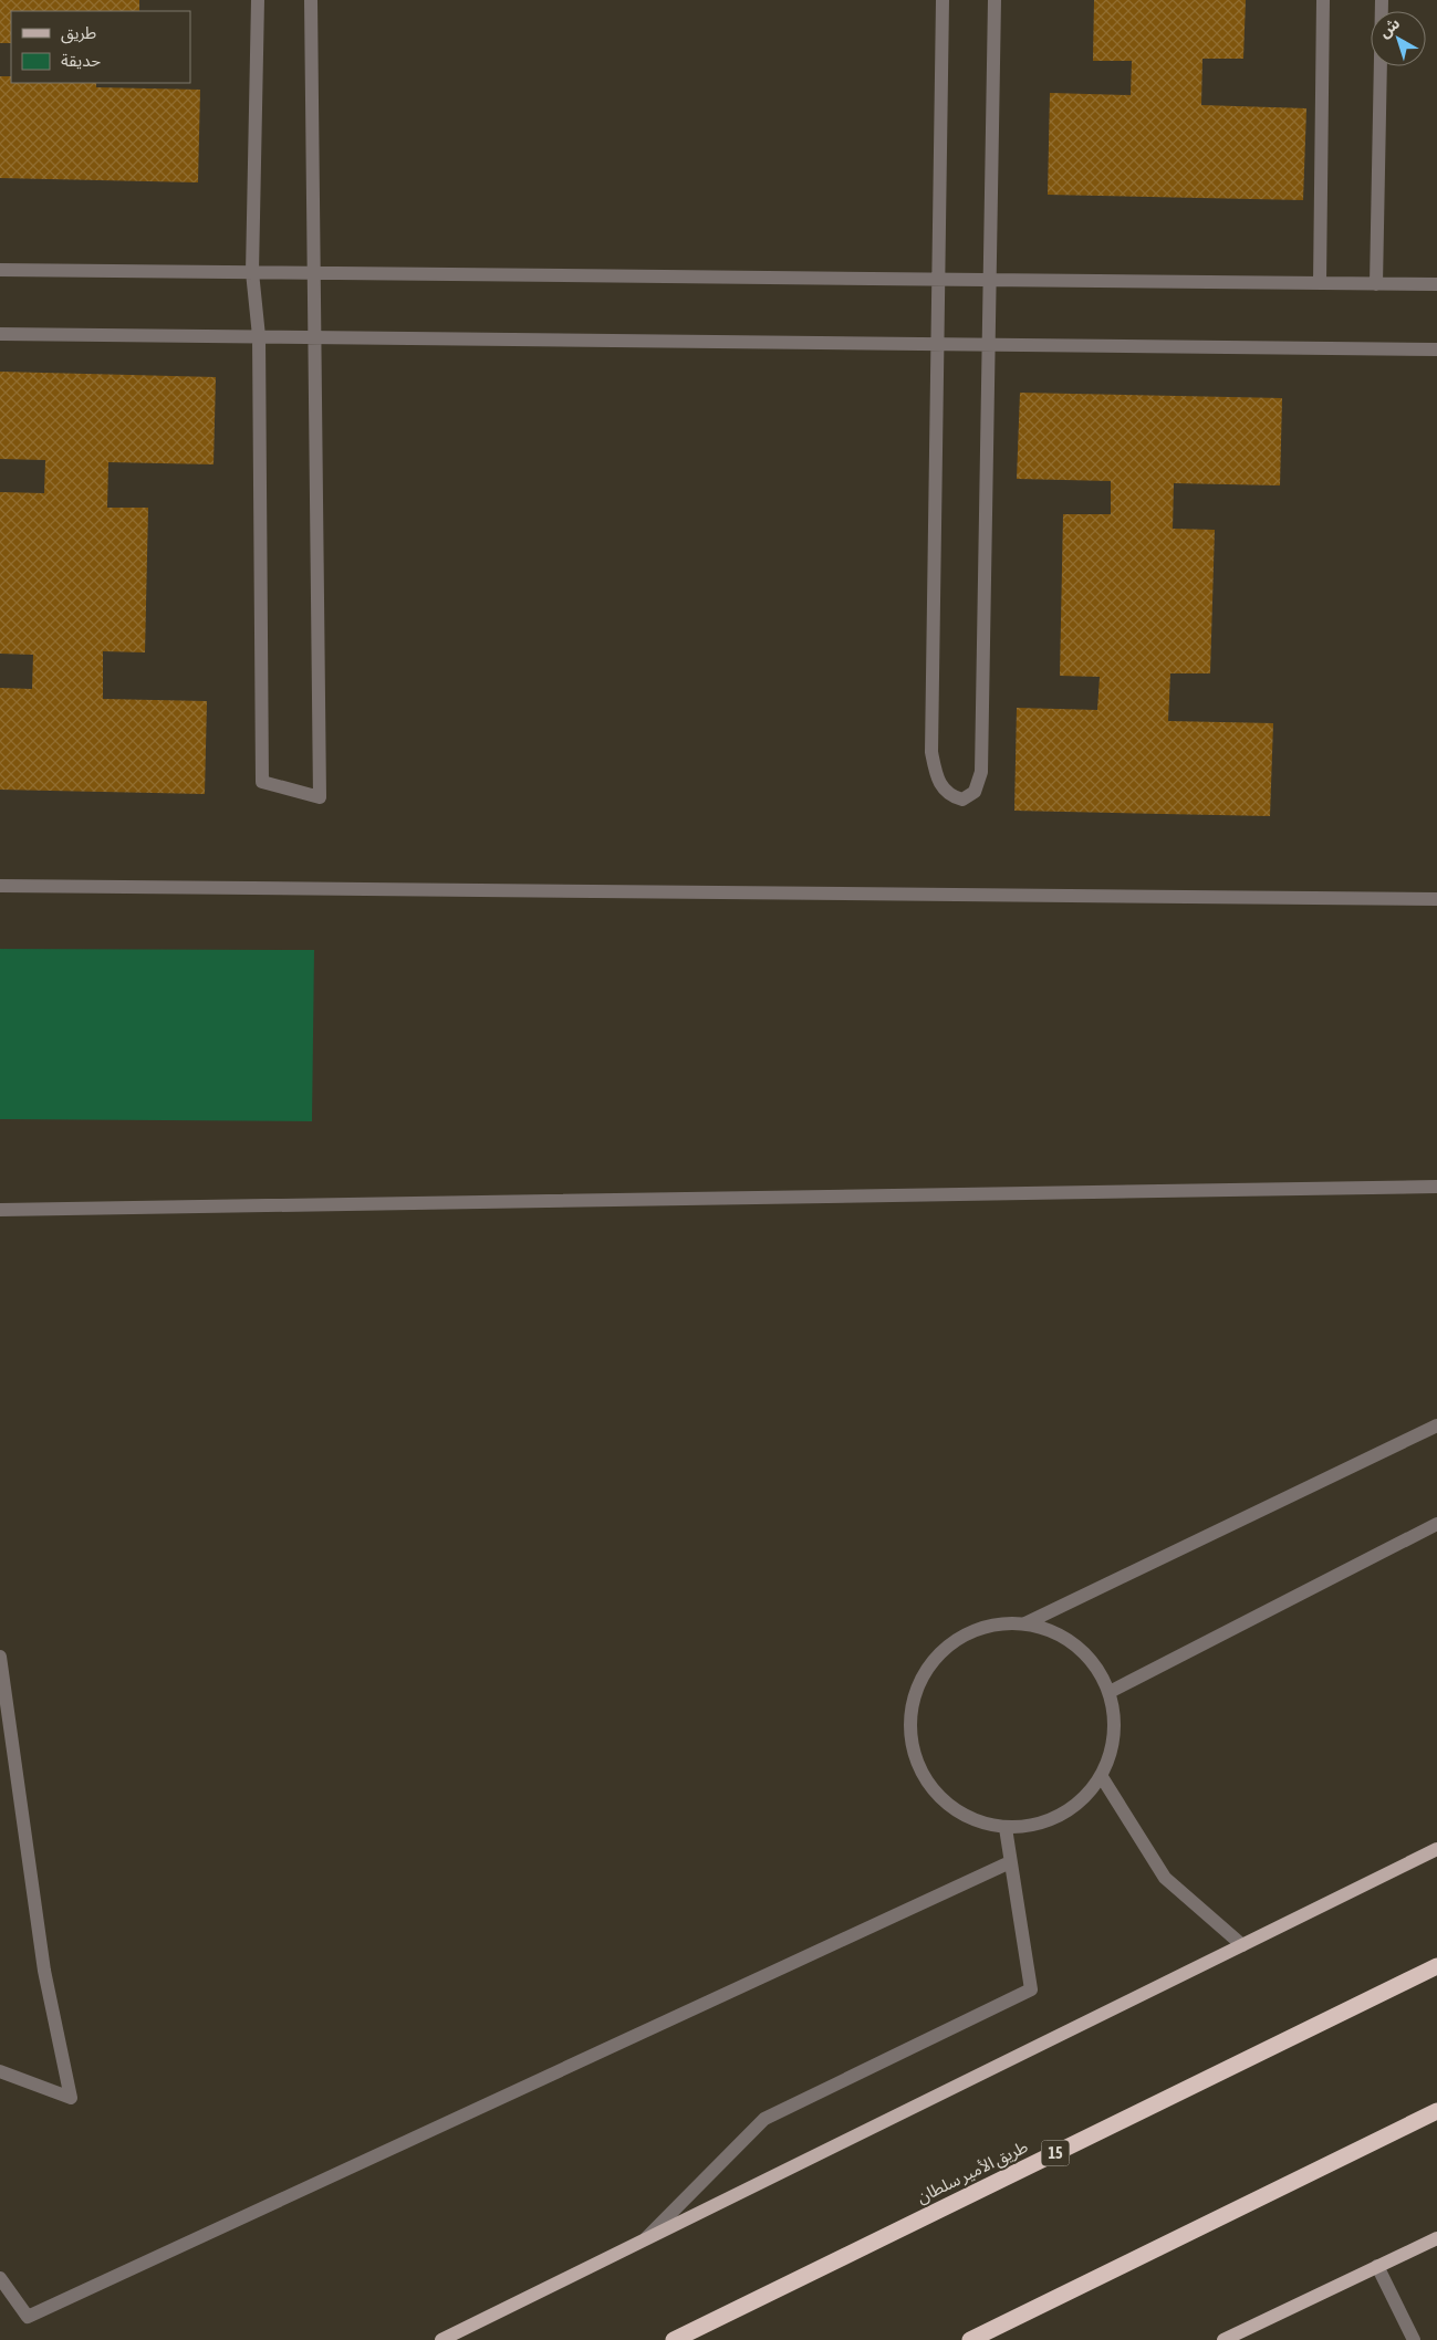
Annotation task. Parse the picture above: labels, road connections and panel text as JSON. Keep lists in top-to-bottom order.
{
  "streets": {
    "highway": ["15", "طريق الأمير سلطان"]
  },
  "legend": ["طريق", "حديقة"],
  "north": "top left"
}
